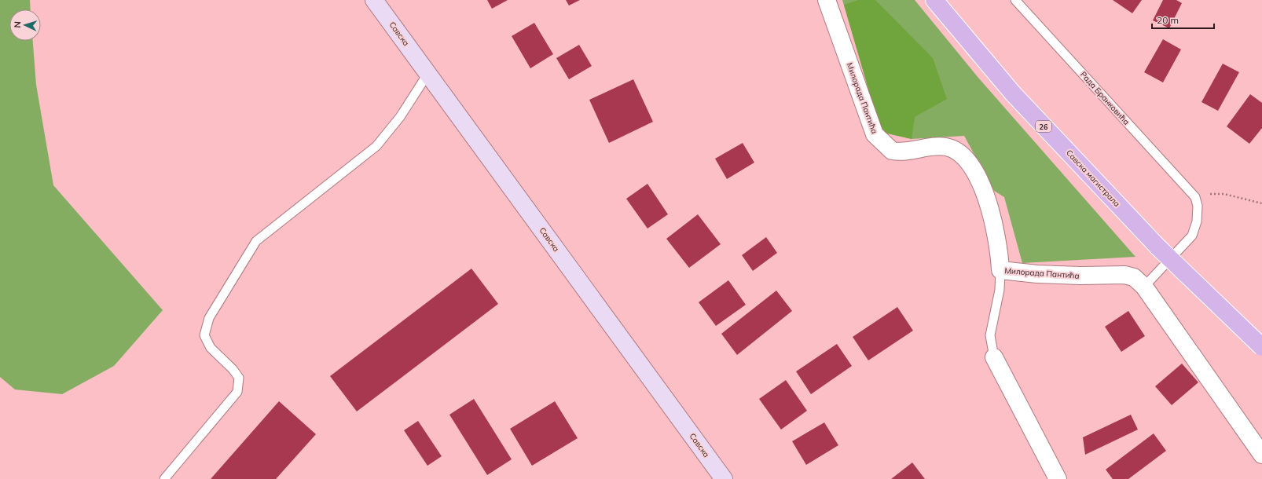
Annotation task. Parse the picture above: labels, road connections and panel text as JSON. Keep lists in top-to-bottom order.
{
  "streets": {
    "main road": ["26", "Савска магистрала"],
    "street": ["Савска", "Милорада Пантића"],
    "lane": ["Рада Бранковића"]
  },
  "scale_bar": "20 m",
  "north": "left"
}
